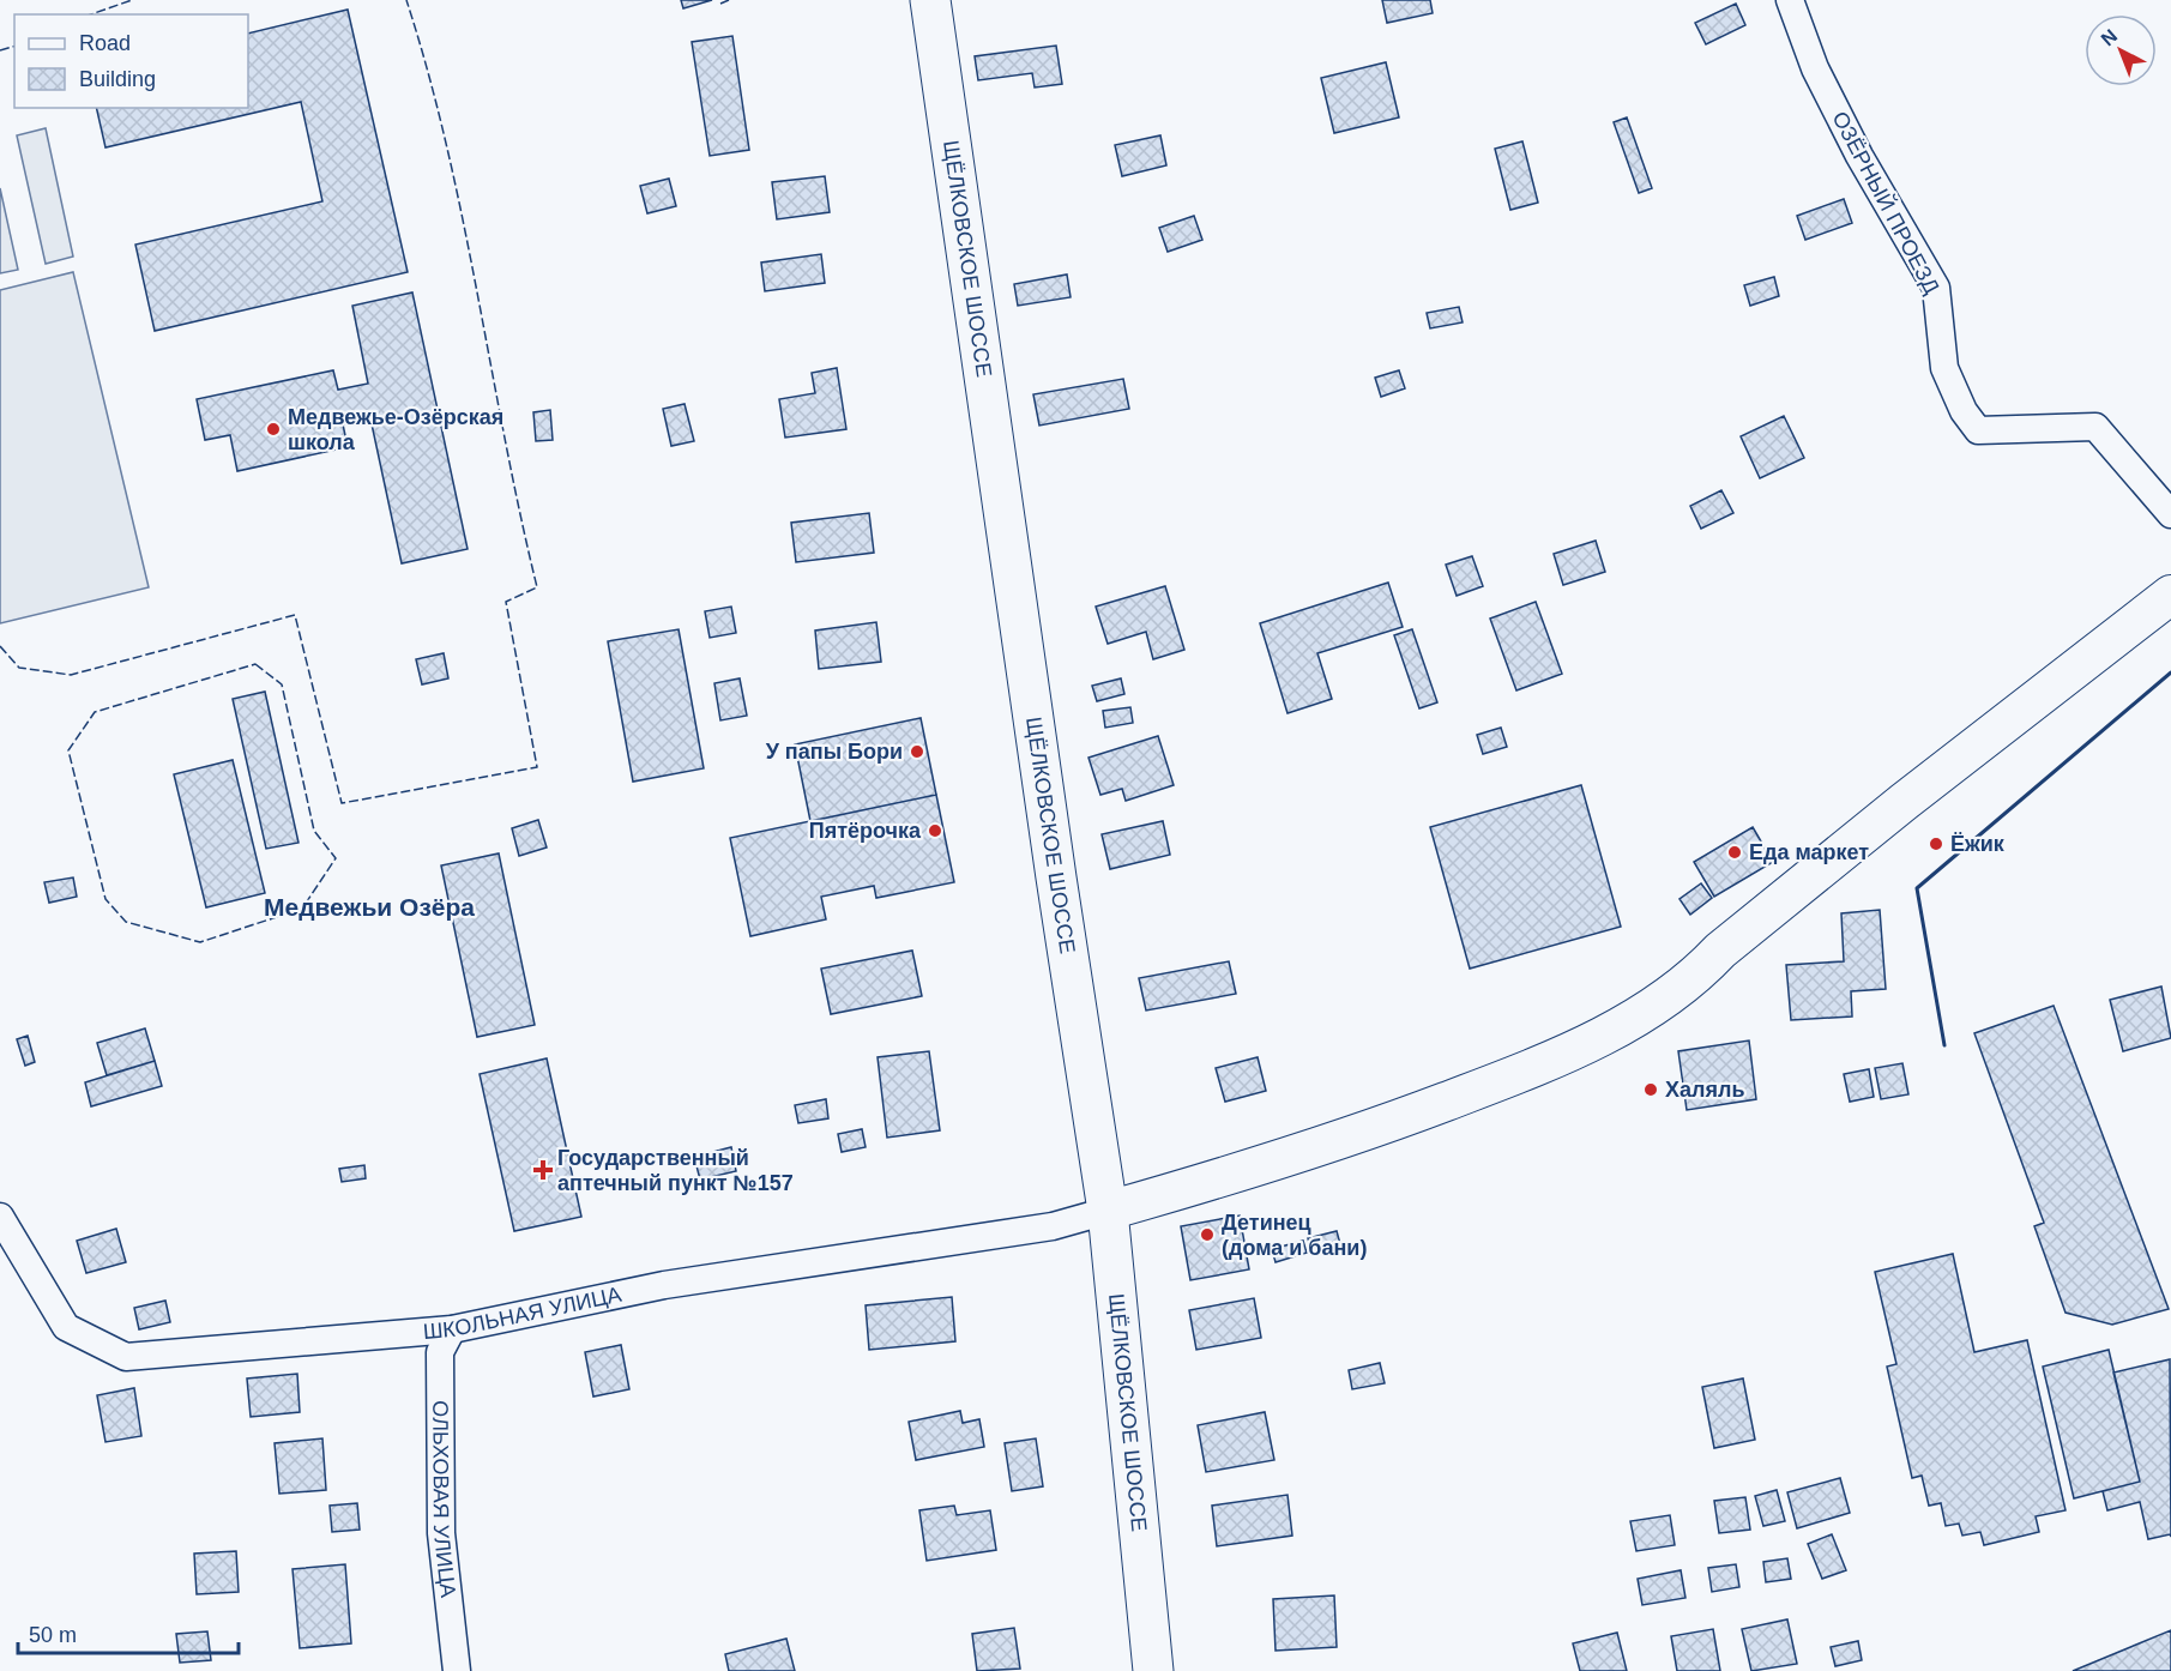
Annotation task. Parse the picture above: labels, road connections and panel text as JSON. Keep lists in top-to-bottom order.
{
  "streets": {
    "main road": ["ЩЁЛКОВСКОЕ ШОССЕ"],
    "street": ["ОЗЁРНЫЙ ПРОЕЗД", "ШКОЛЬНАЯ УЛИЦА", "ОЛЬХОВАЯ УЛИЦА"]
  },
  "crossings": [
    ["ЩЁЛКОВСКОЕ ШОССЕ", "ШКОЛЬНАЯ УЛИЦА"],
    ["ШКОЛЬНАЯ УЛИЦА", "ОЛЬХОВАЯ УЛИЦА"]
  ],
  "districts": ["Медвежьи Озёра"],
  "places": {
    "other": [
      "Медвежье-Озёрская школа",
      "У папы Бори",
      "Пятёрочка",
      "Ёжик",
      "Еда маркет",
      "Халяль",
      "Детинец (дома и бани)"
    ],
    "health": ["Государственный аптечный пункт №157"]
  },
  "legend": ["Road", "Building"],
  "scale_bar": "50 m",
  "north": "top left"
}
